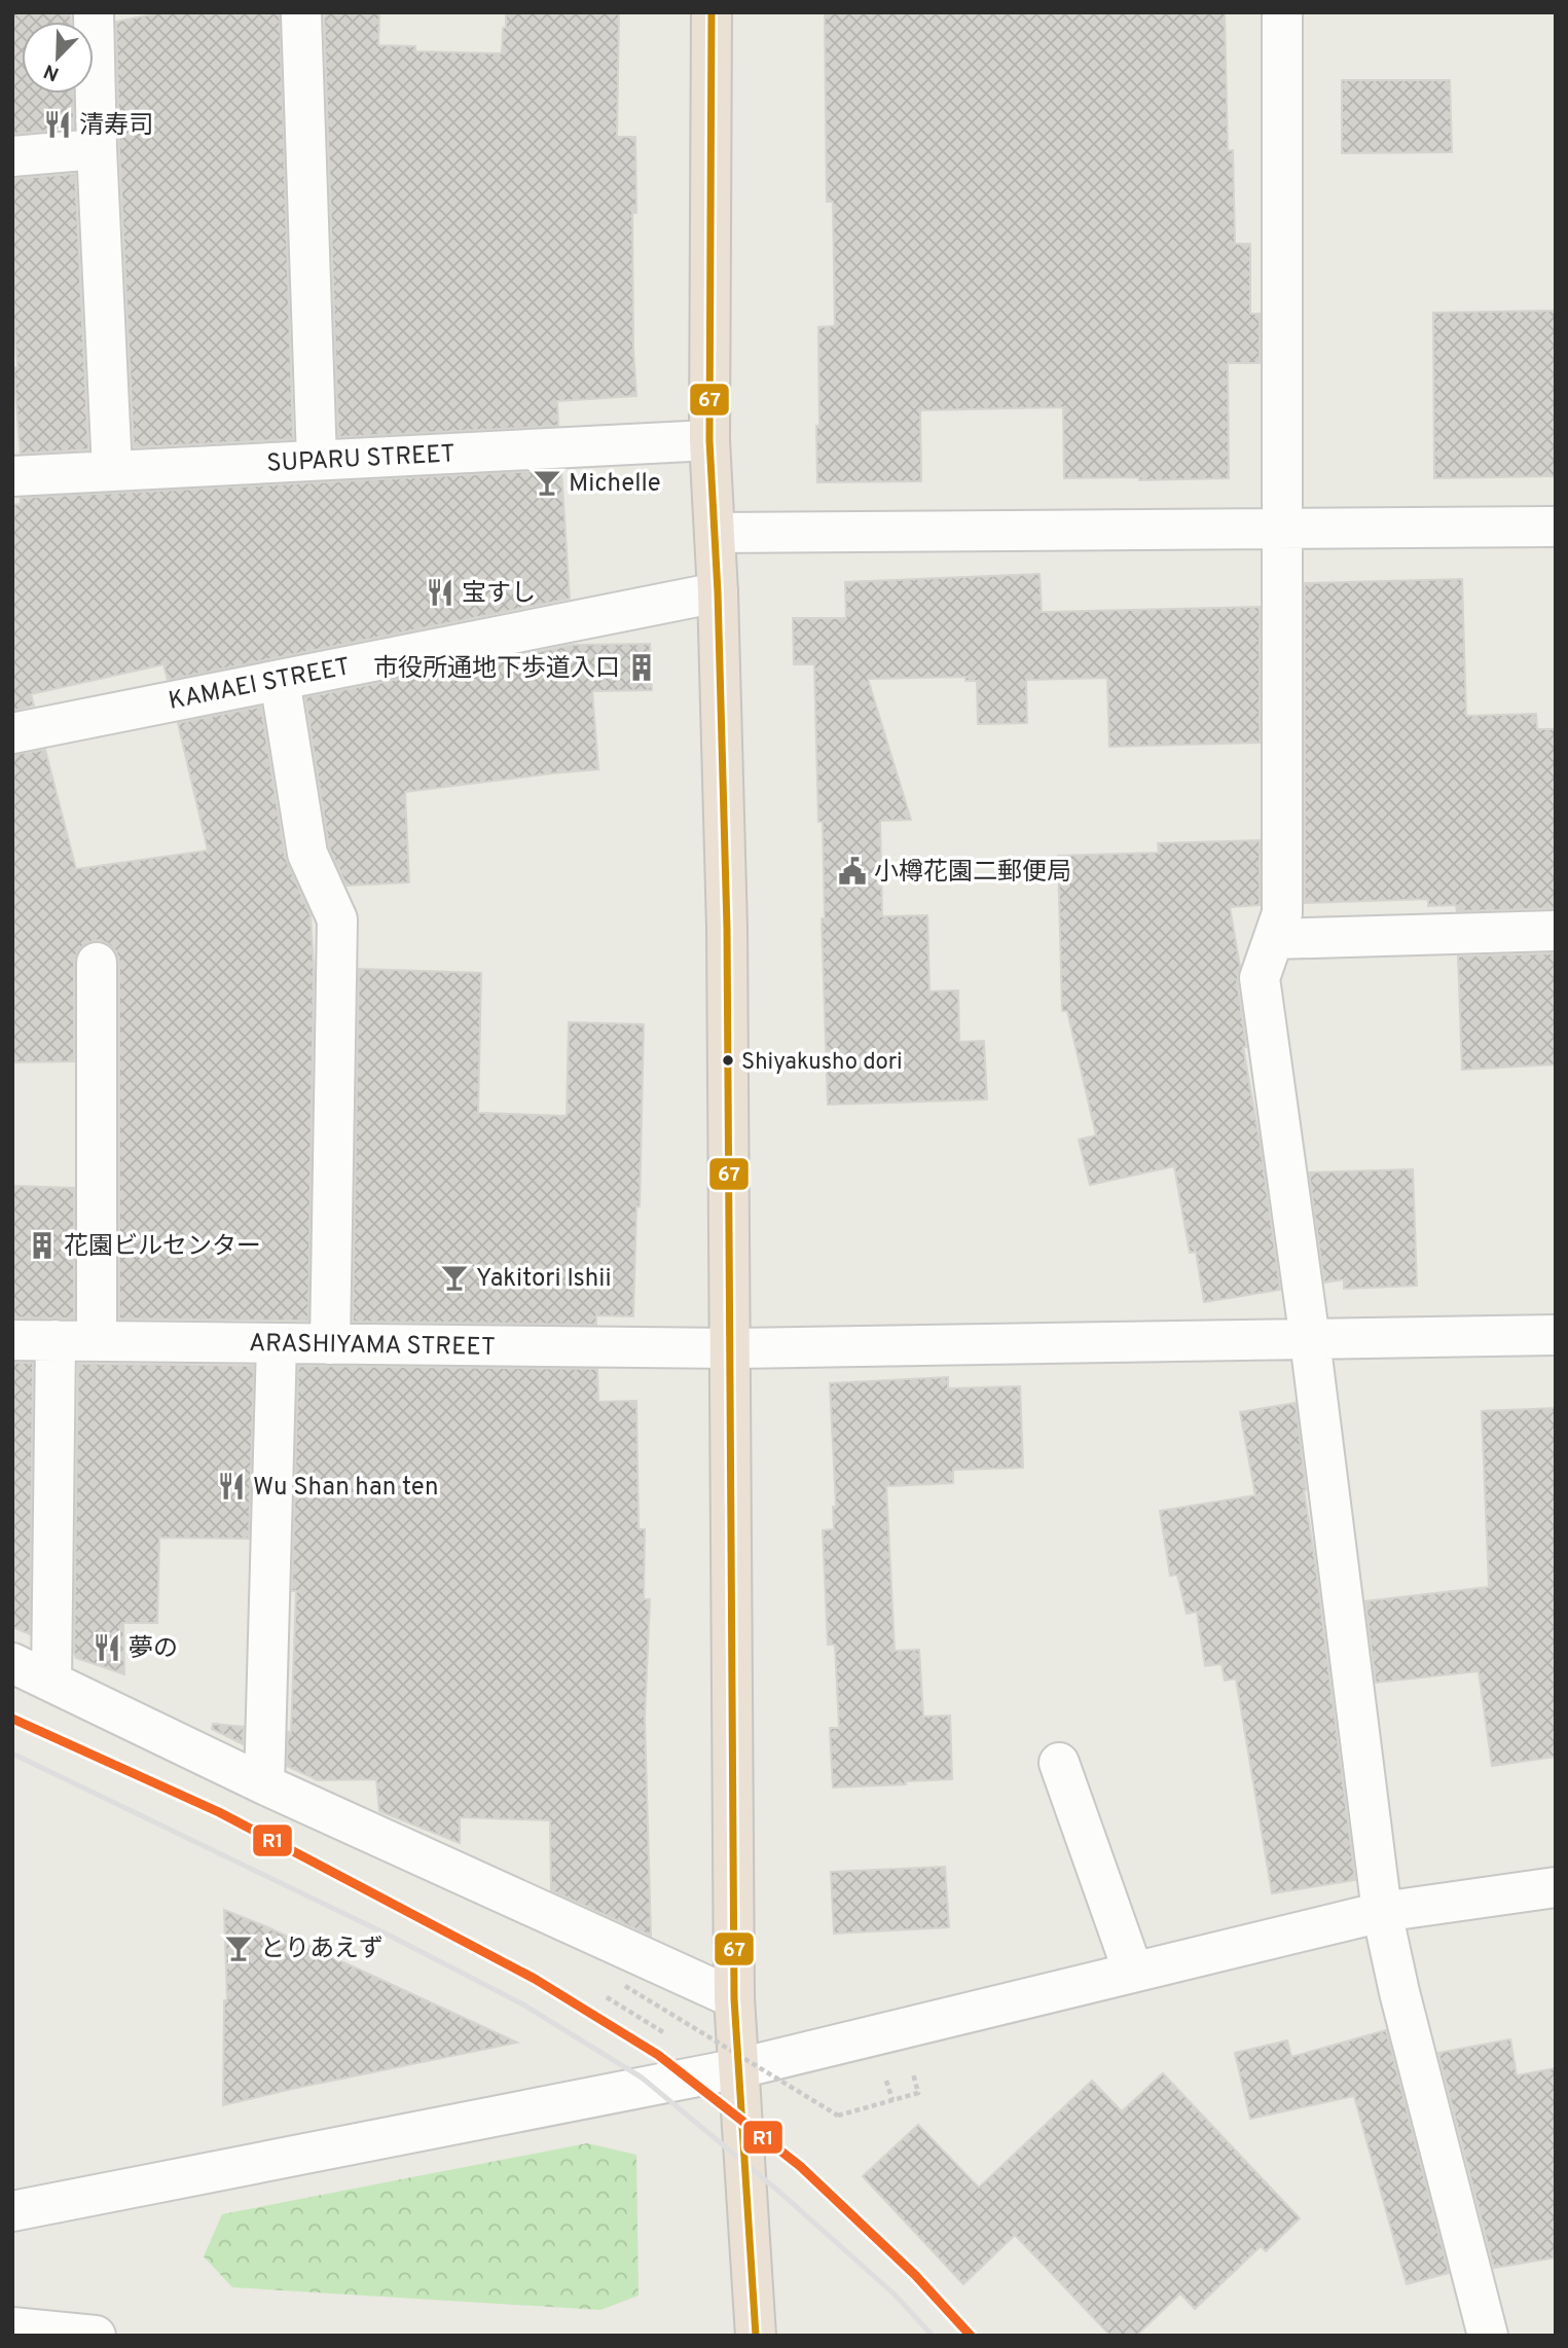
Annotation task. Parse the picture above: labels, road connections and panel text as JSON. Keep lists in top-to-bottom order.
{
  "streets": {
    "street": ["SUPARU STREET", "KAMAEI STREET", "ARASHIYAMA STREET"]
  },
  "places": {
    "restaurant": [
      "清寿司",
      "宝すし",
      "Wu Shan han ten",
      "夢の"
    ],
    "bar": ["Michelle", "Yakitori Ishii", "とりあえず"],
    "building": ["市役所通地下歩道入口", "花園ビルセンター"],
    "public building": ["小樽花園二郵便局"],
    "other": ["Shiyakusho dori"]
  },
  "lines": ["transit line 67", "transit line R1"],
  "north": "bottom left"
}
